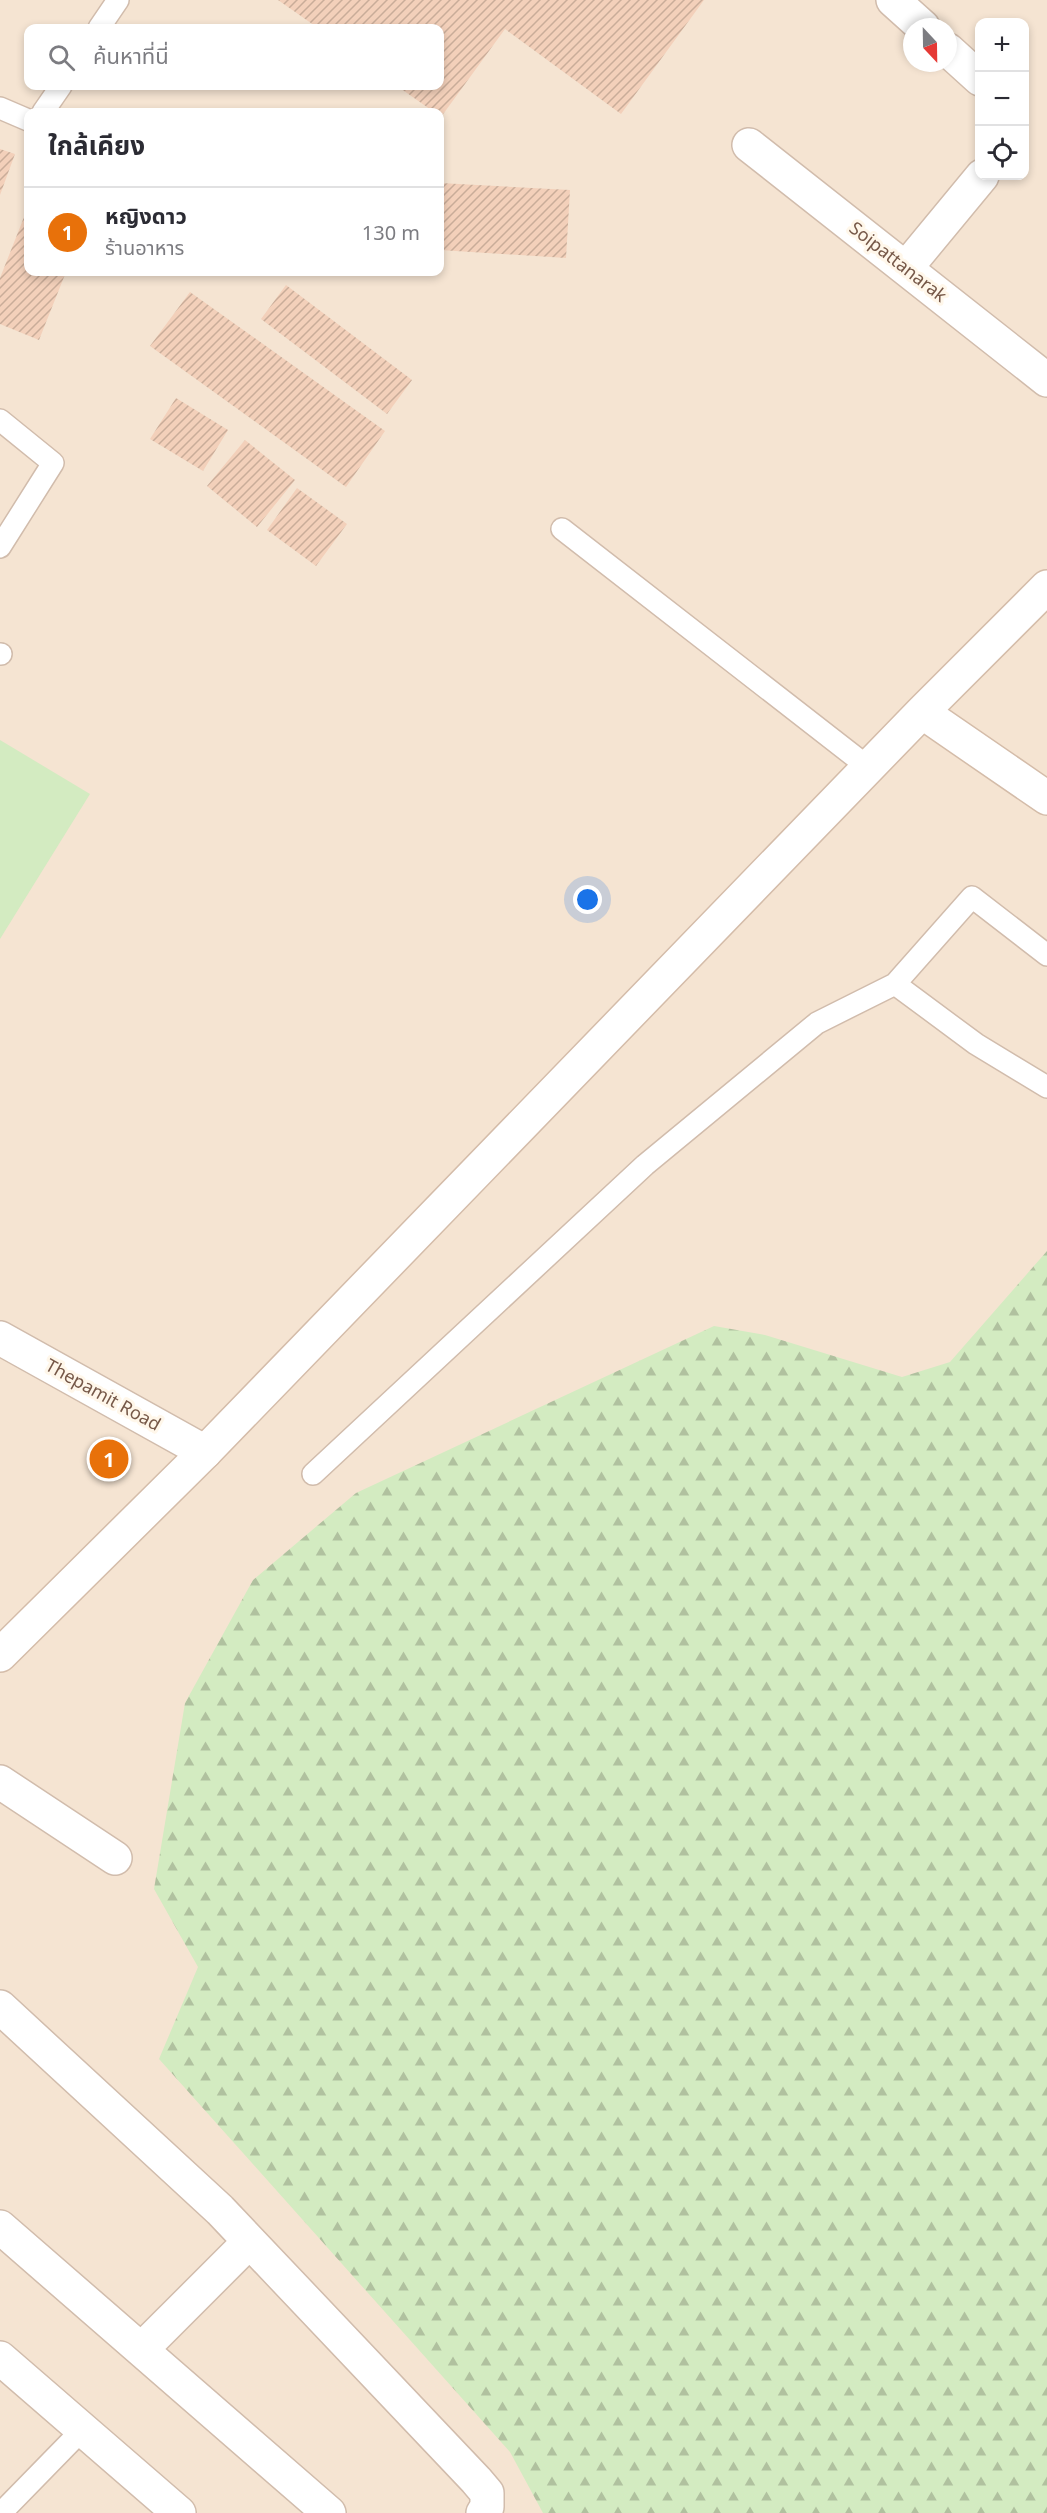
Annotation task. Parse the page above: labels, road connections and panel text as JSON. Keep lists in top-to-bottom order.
{
  "streets": {
    "street": ["Soipattanarak", "Thepamit Road"]
  },
  "north": "bottom",
  "page": {
    "map_buttons": ["+", "−"],
    "search": "ค้นหาที่นี่",
    "heading": "ใกล้เคียง",
    "list": [
      {
        "mark": "1",
        "name": "หญิงดาว",
        "note": "ร้านอาหาร",
        "value": "130 m"
      }
    ],
    "pins": "1"
  }
}
